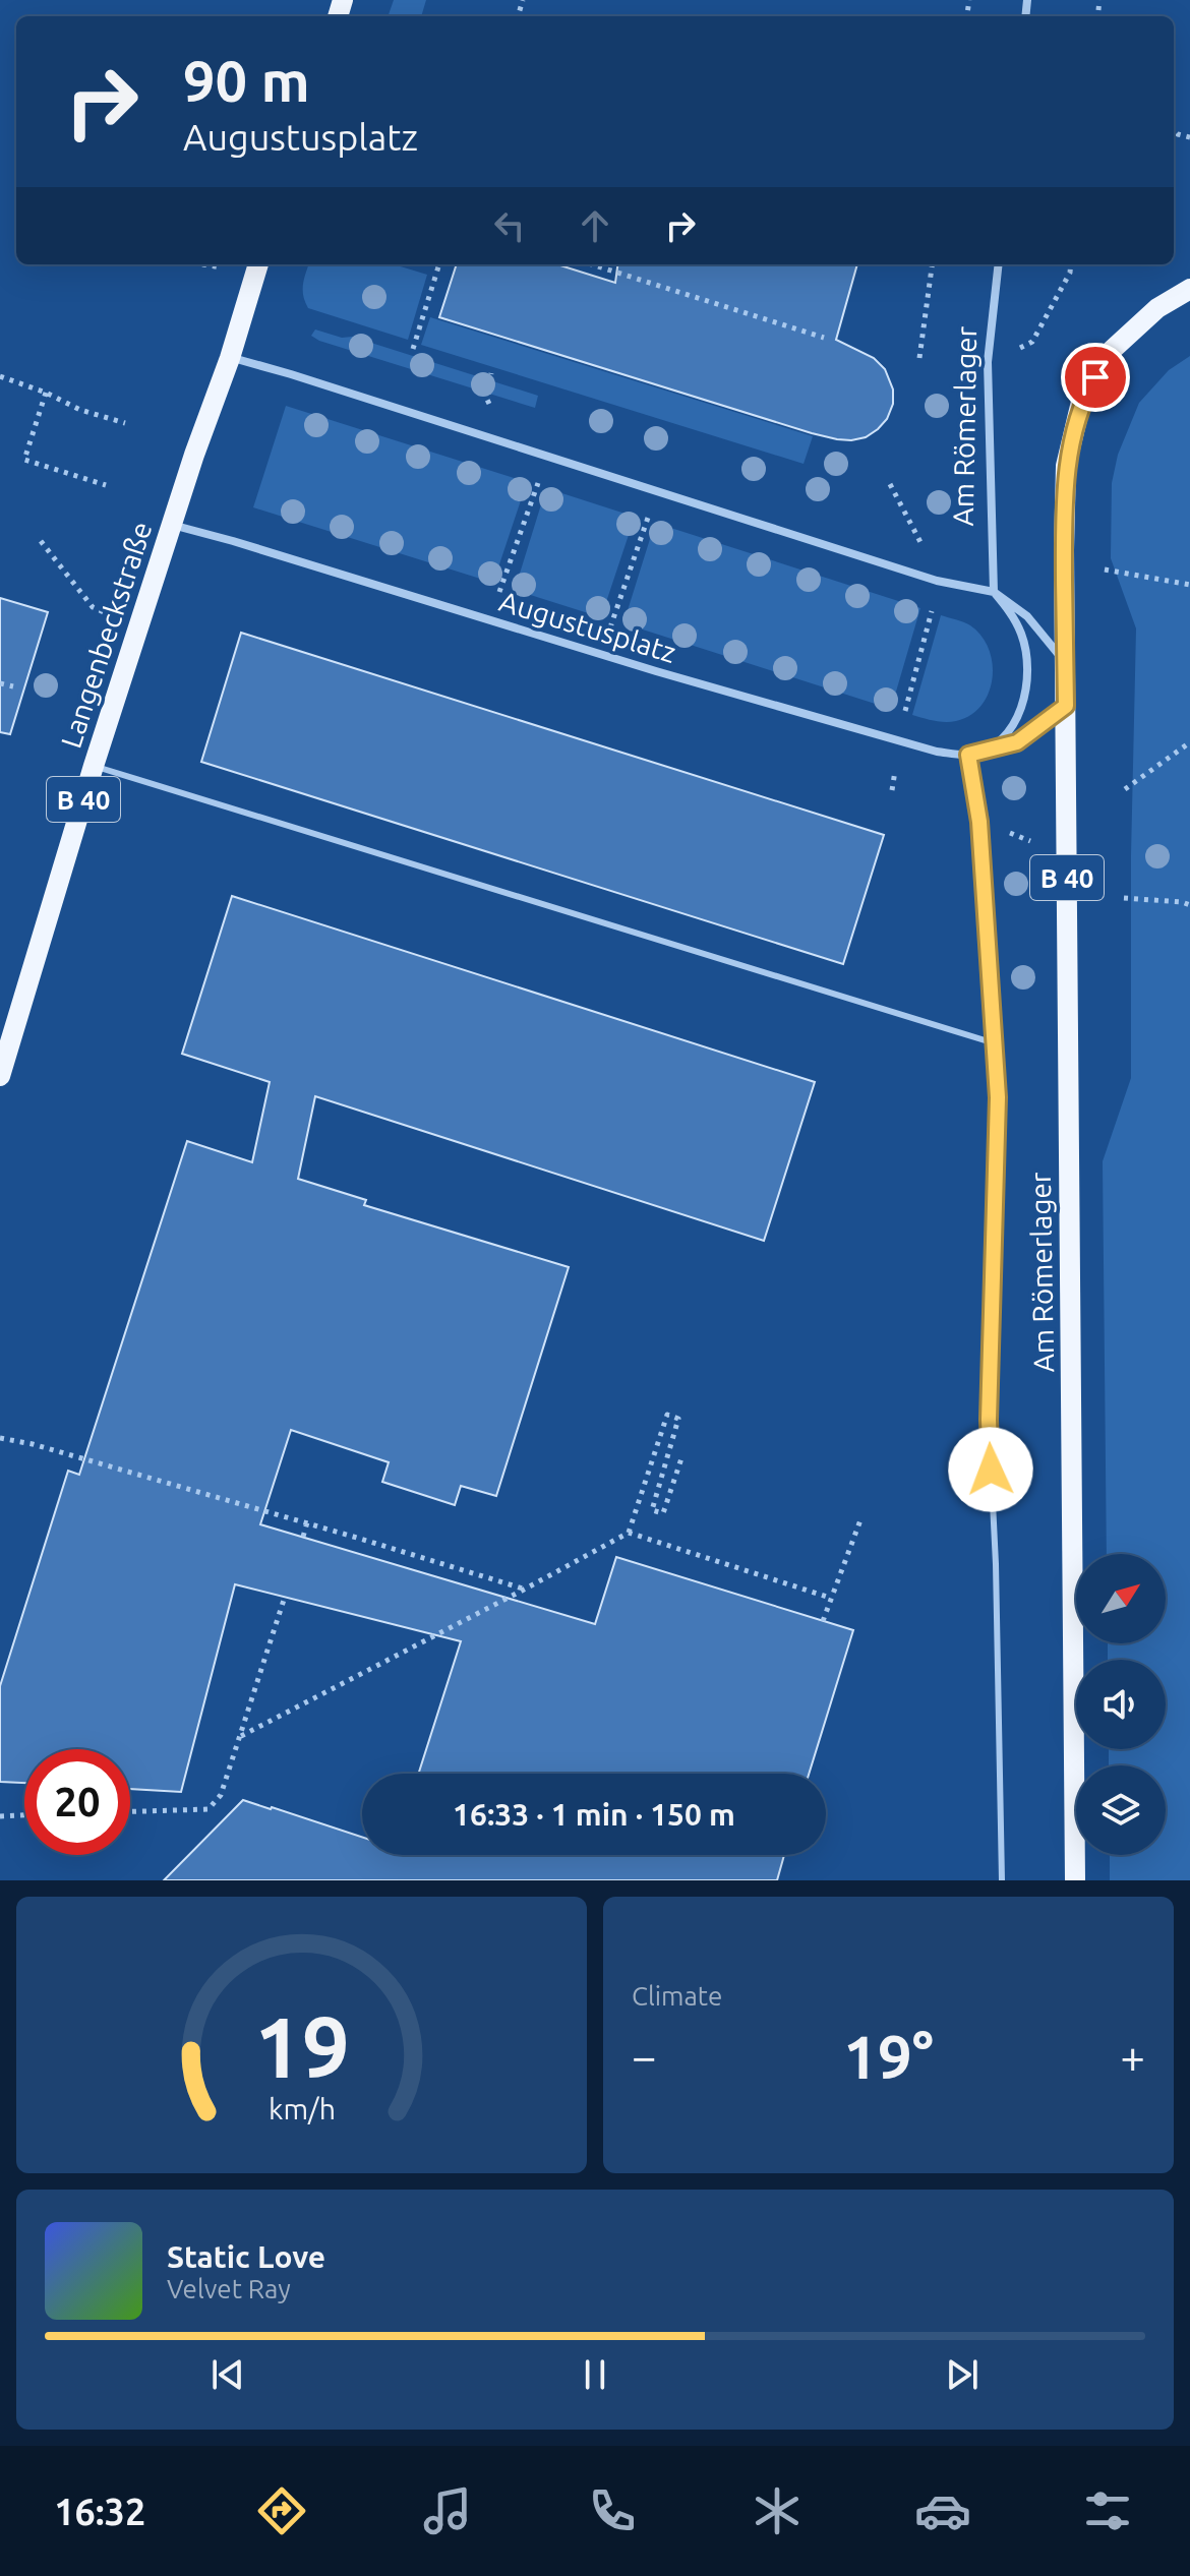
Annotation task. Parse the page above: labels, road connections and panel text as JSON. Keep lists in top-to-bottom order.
{
  "streets": {
    "main road": ["Am Römerlager", "Langenbeckstraße", "B 40"],
    "street": ["Augustusplatz"]
  },
  "crossings": [
    ["Am Römerlager", "Augustusplatz"],
    ["Am Römerlager", "B 40"],
    ["Augustusplatz", "Langenbeckstraße"]
  ],
  "north": "top right",
  "page": {
    "turn": ["90 m", "Augustusplatz"],
    "limit": "20",
    "trip": "16:33 · 1 min · 150 m",
    "tile": "Climate",
    "heat": ["−", "19°", "+"],
    "song": ["Static Love", "Velvet Ray"],
    "tabs": "16:32",
    "gauge": ["19", "km/h"]
  }
}
